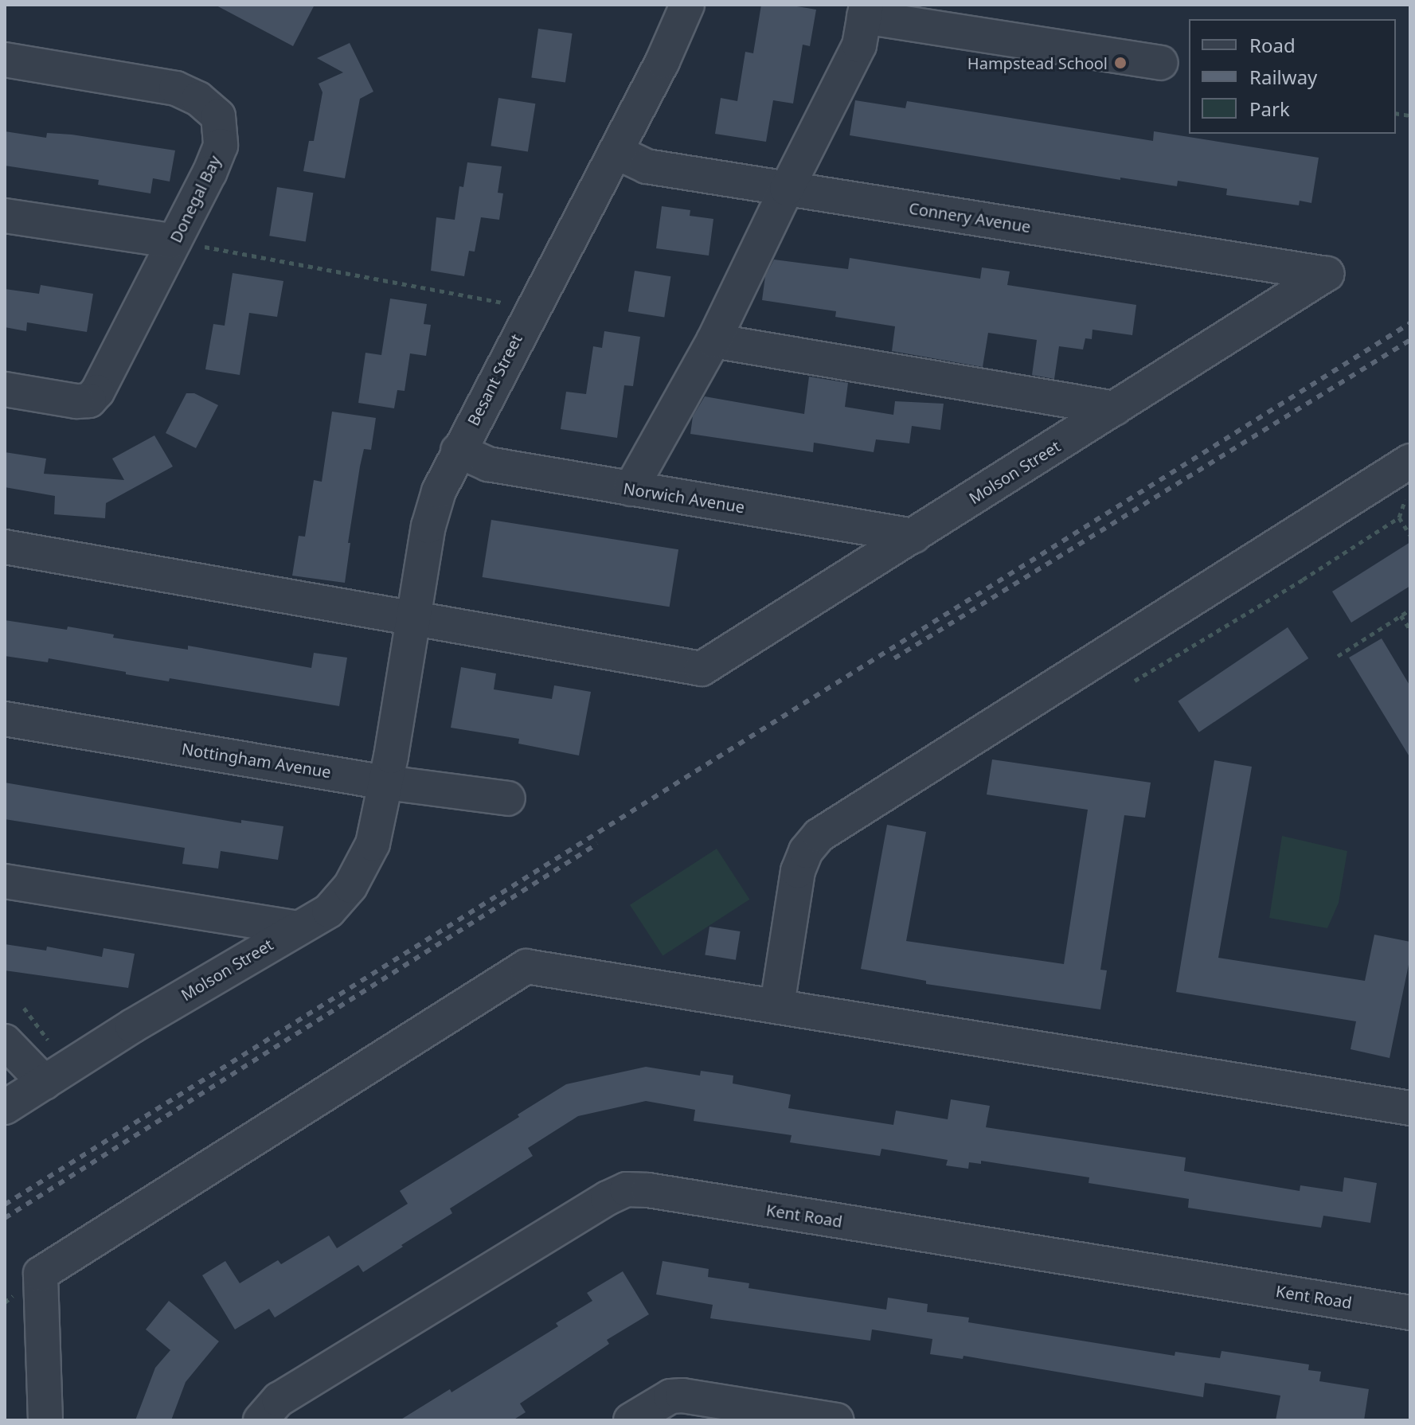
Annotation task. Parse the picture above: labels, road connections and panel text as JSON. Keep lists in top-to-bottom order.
{
  "streets": {
    "street": [
      "Donegal Bay",
      "Connery Avenue",
      "Besant Street",
      "Molson Street",
      "Norwich Avenue",
      "Nottingham Avenue",
      "Kent Road"
    ]
  },
  "crossings": [
    ["Connery Avenue", "Besant Street"],
    ["Connery Avenue", "Molson Street"],
    ["Besant Street", "Molson Street"],
    ["Besant Street", "Norwich Avenue"],
    ["Besant Street", "Nottingham Avenue"],
    ["Molson Street", "Norwich Avenue"],
    ["Molson Street", "Nottingham Avenue"]
  ],
  "places": ["Hampstead School"],
  "legend": ["Road", "Railway", "Park"]
}
